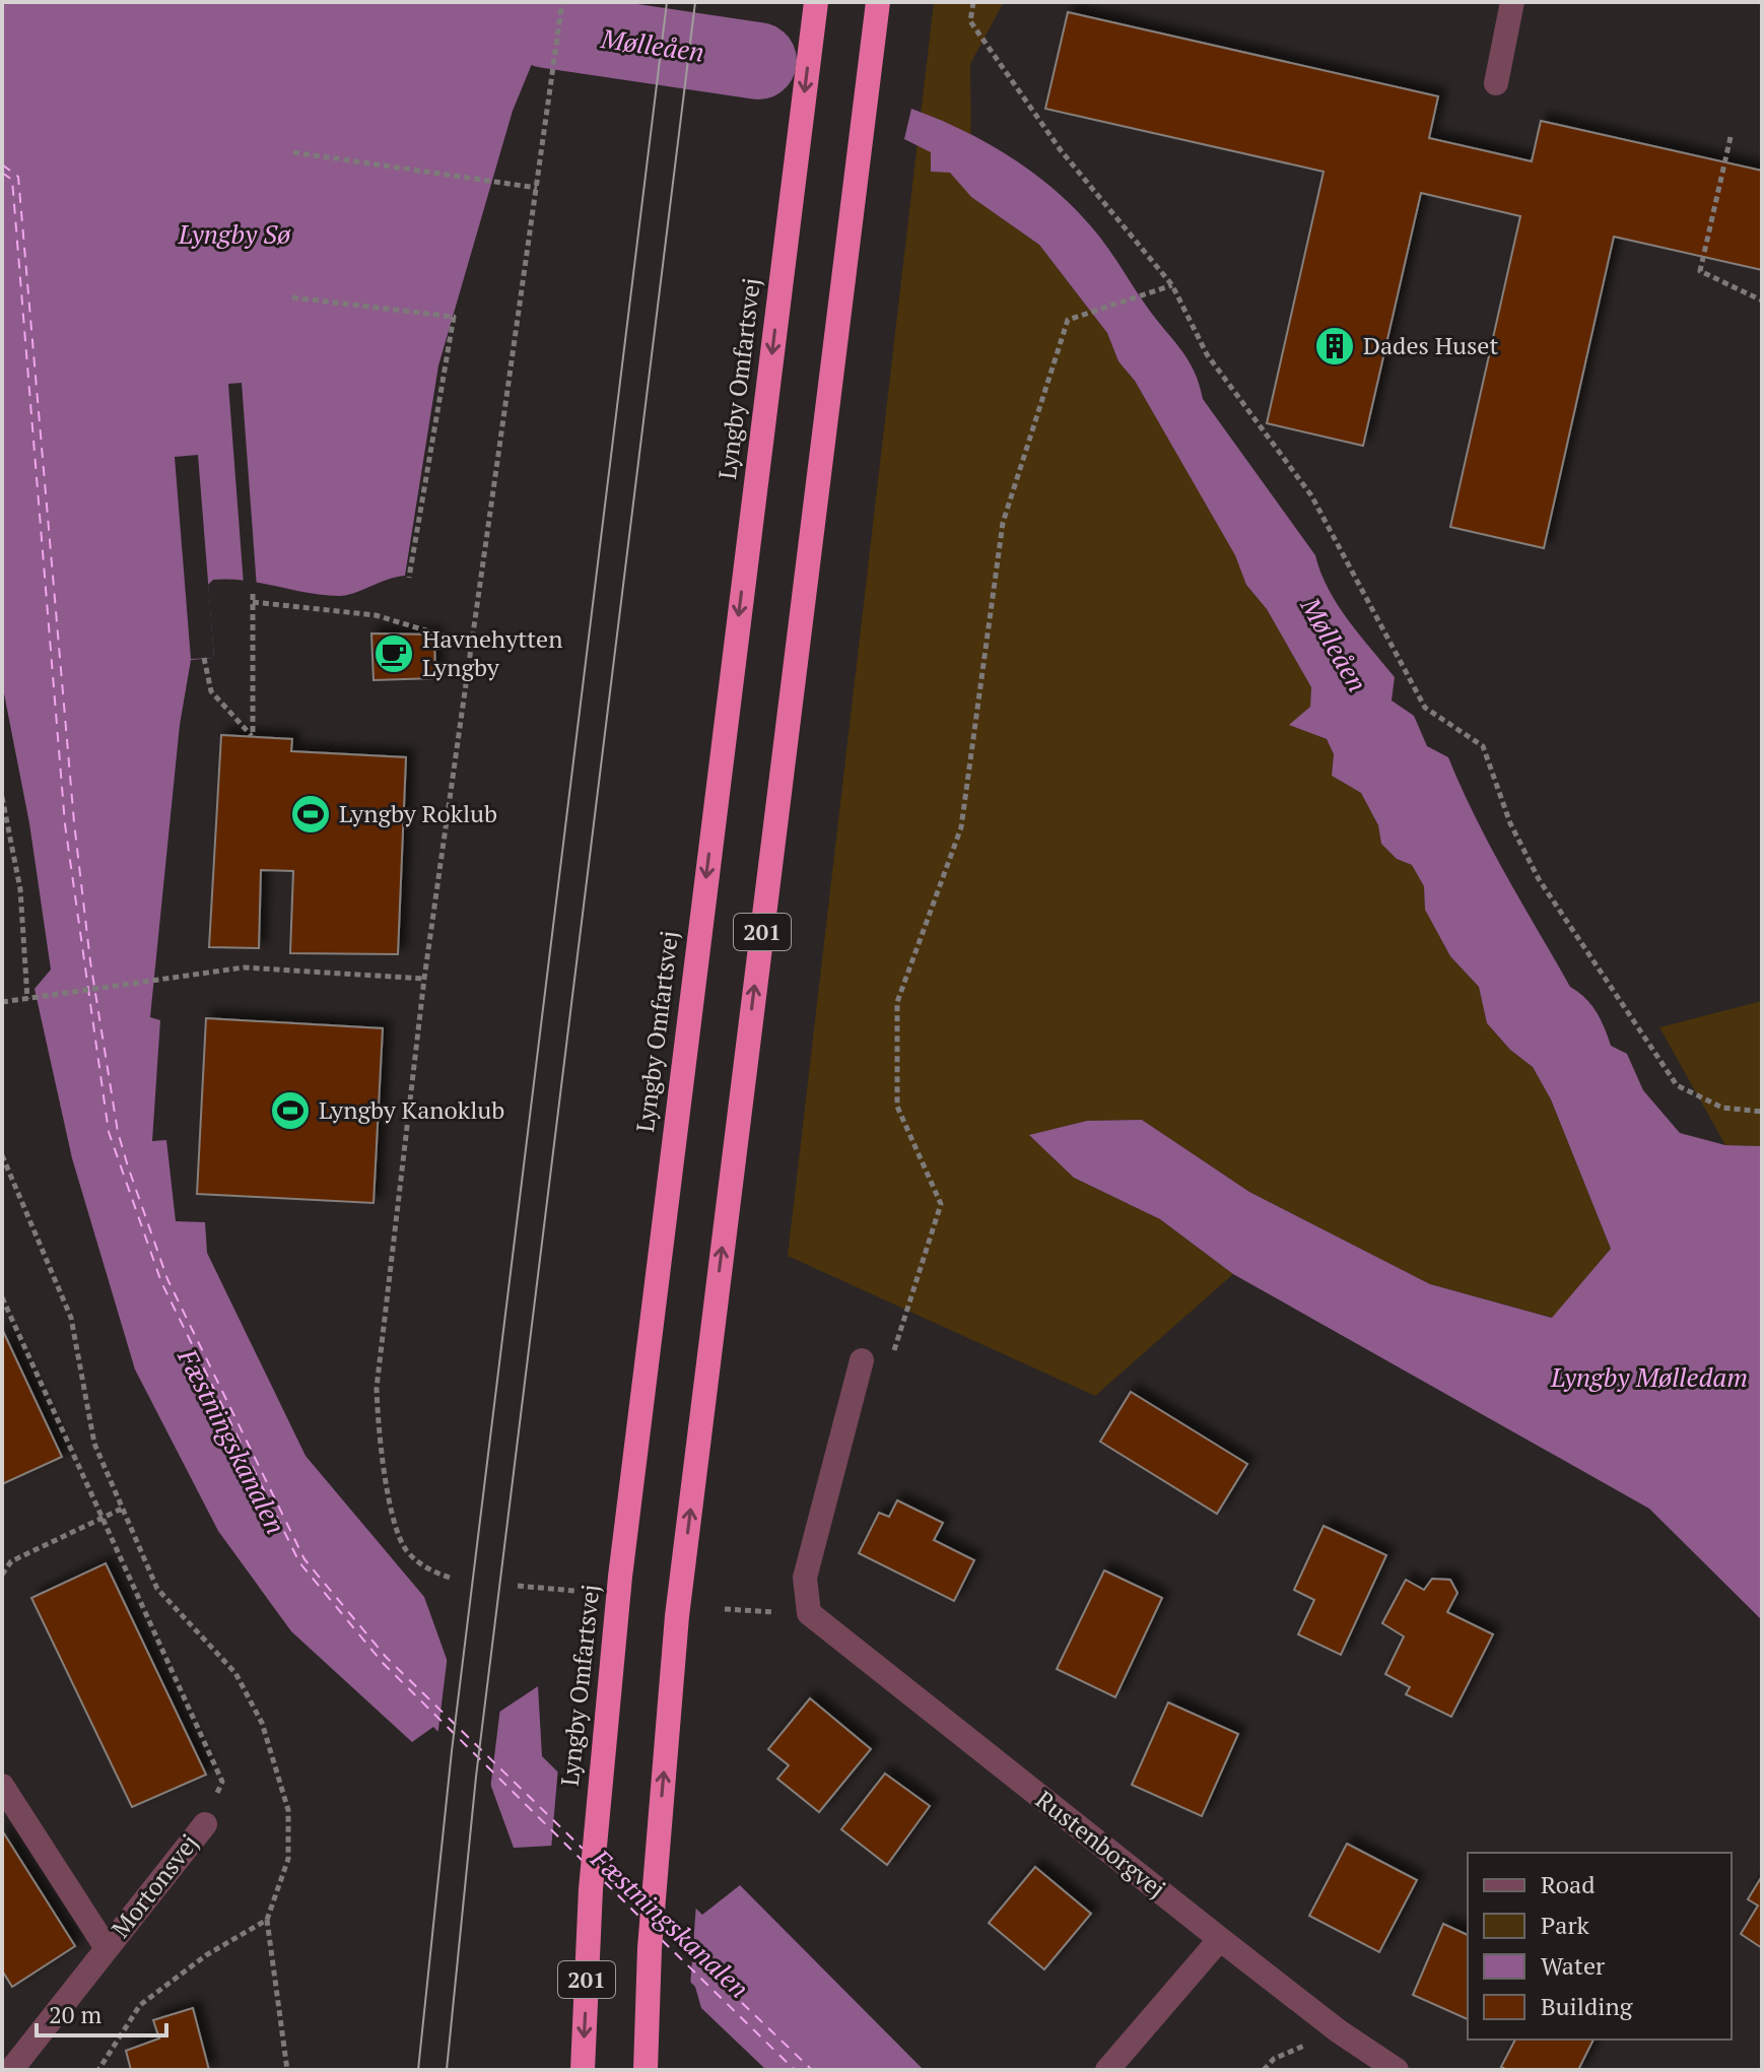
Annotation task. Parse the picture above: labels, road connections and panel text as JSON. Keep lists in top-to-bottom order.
{
  "streets": {
    "highway": ["Lyngby Omfartsvej", "201"],
    "street": ["Rustenborgvej", "Mortonsvej"]
  },
  "water": [
    "Mølleåen",
    "Lyngby Sø",
    "Lyngby Mølledam",
    "Fæstningskanalen"
  ],
  "places": {
    "building": ["Dades Huset"],
    "cafe": ["Havnehytten Lyngby"],
    "sports": ["Lyngby Roklub", "Lyngby Kanoklub"]
  },
  "legend": [
    "Road",
    "Park",
    "Water",
    "Building"
  ],
  "scale_bar": "20 m"
}
